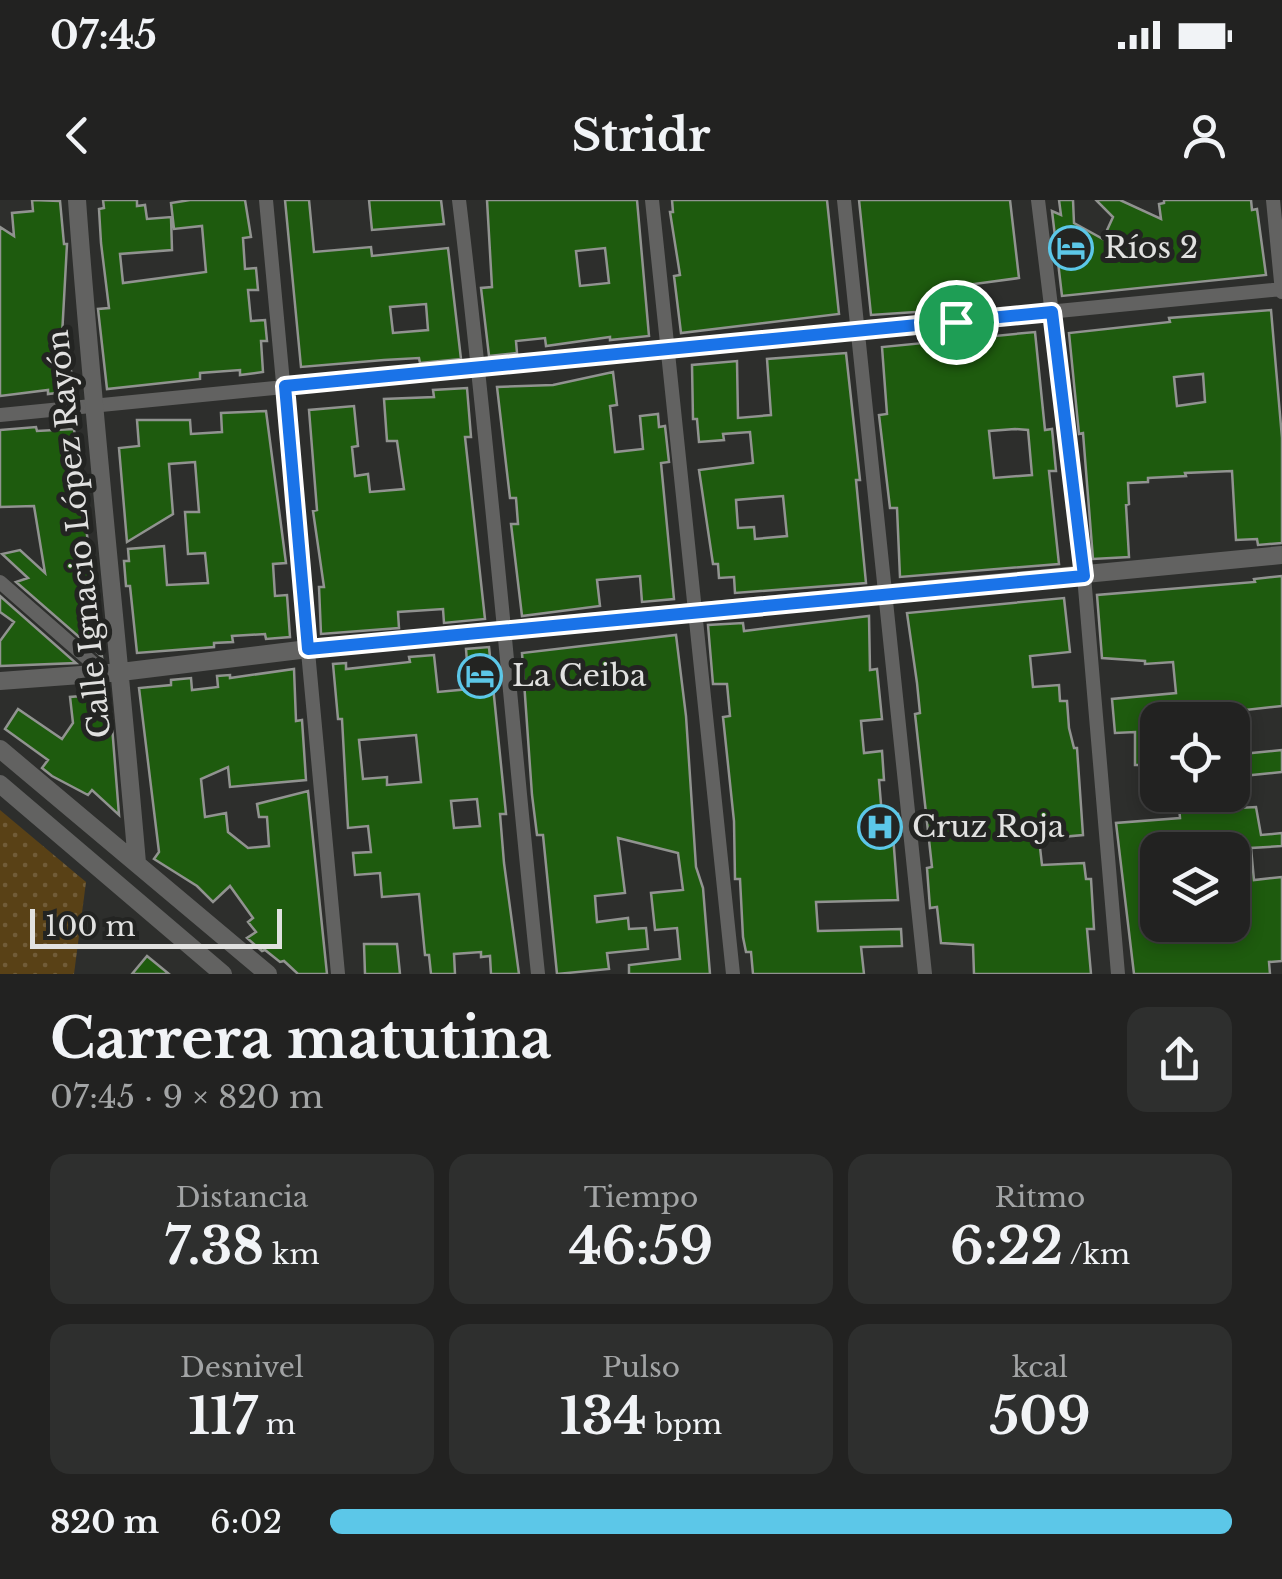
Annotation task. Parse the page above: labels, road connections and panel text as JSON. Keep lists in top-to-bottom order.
{
  "streets": {
    "street": ["Calle Ignacio López Rayón"]
  },
  "places": {
    "hotel": ["Ríos 2", "La Ceiba"],
    "hospital": ["Cruz Roja"]
  },
  "scale_bar": "100 m",
  "page": {
    "status": "07:45",
    "header": "Stridr",
    "scale": "100 m",
    "heading": ["Carrera matutina", "07:45 · 9 × 820 m"],
    "stats": [
      ["Distancia", "7.38 km"],
      ["Tiempo", "46:59"],
      ["Ritmo", "6:22 /km"],
      ["Desnivel", "117 m"],
      ["Pulso", "134 bpm"],
      ["kcal", "509"]
    ],
    "list": [
      {
        "name": "820 m",
        "note": "6:02"
      }
    ]
  }
}
